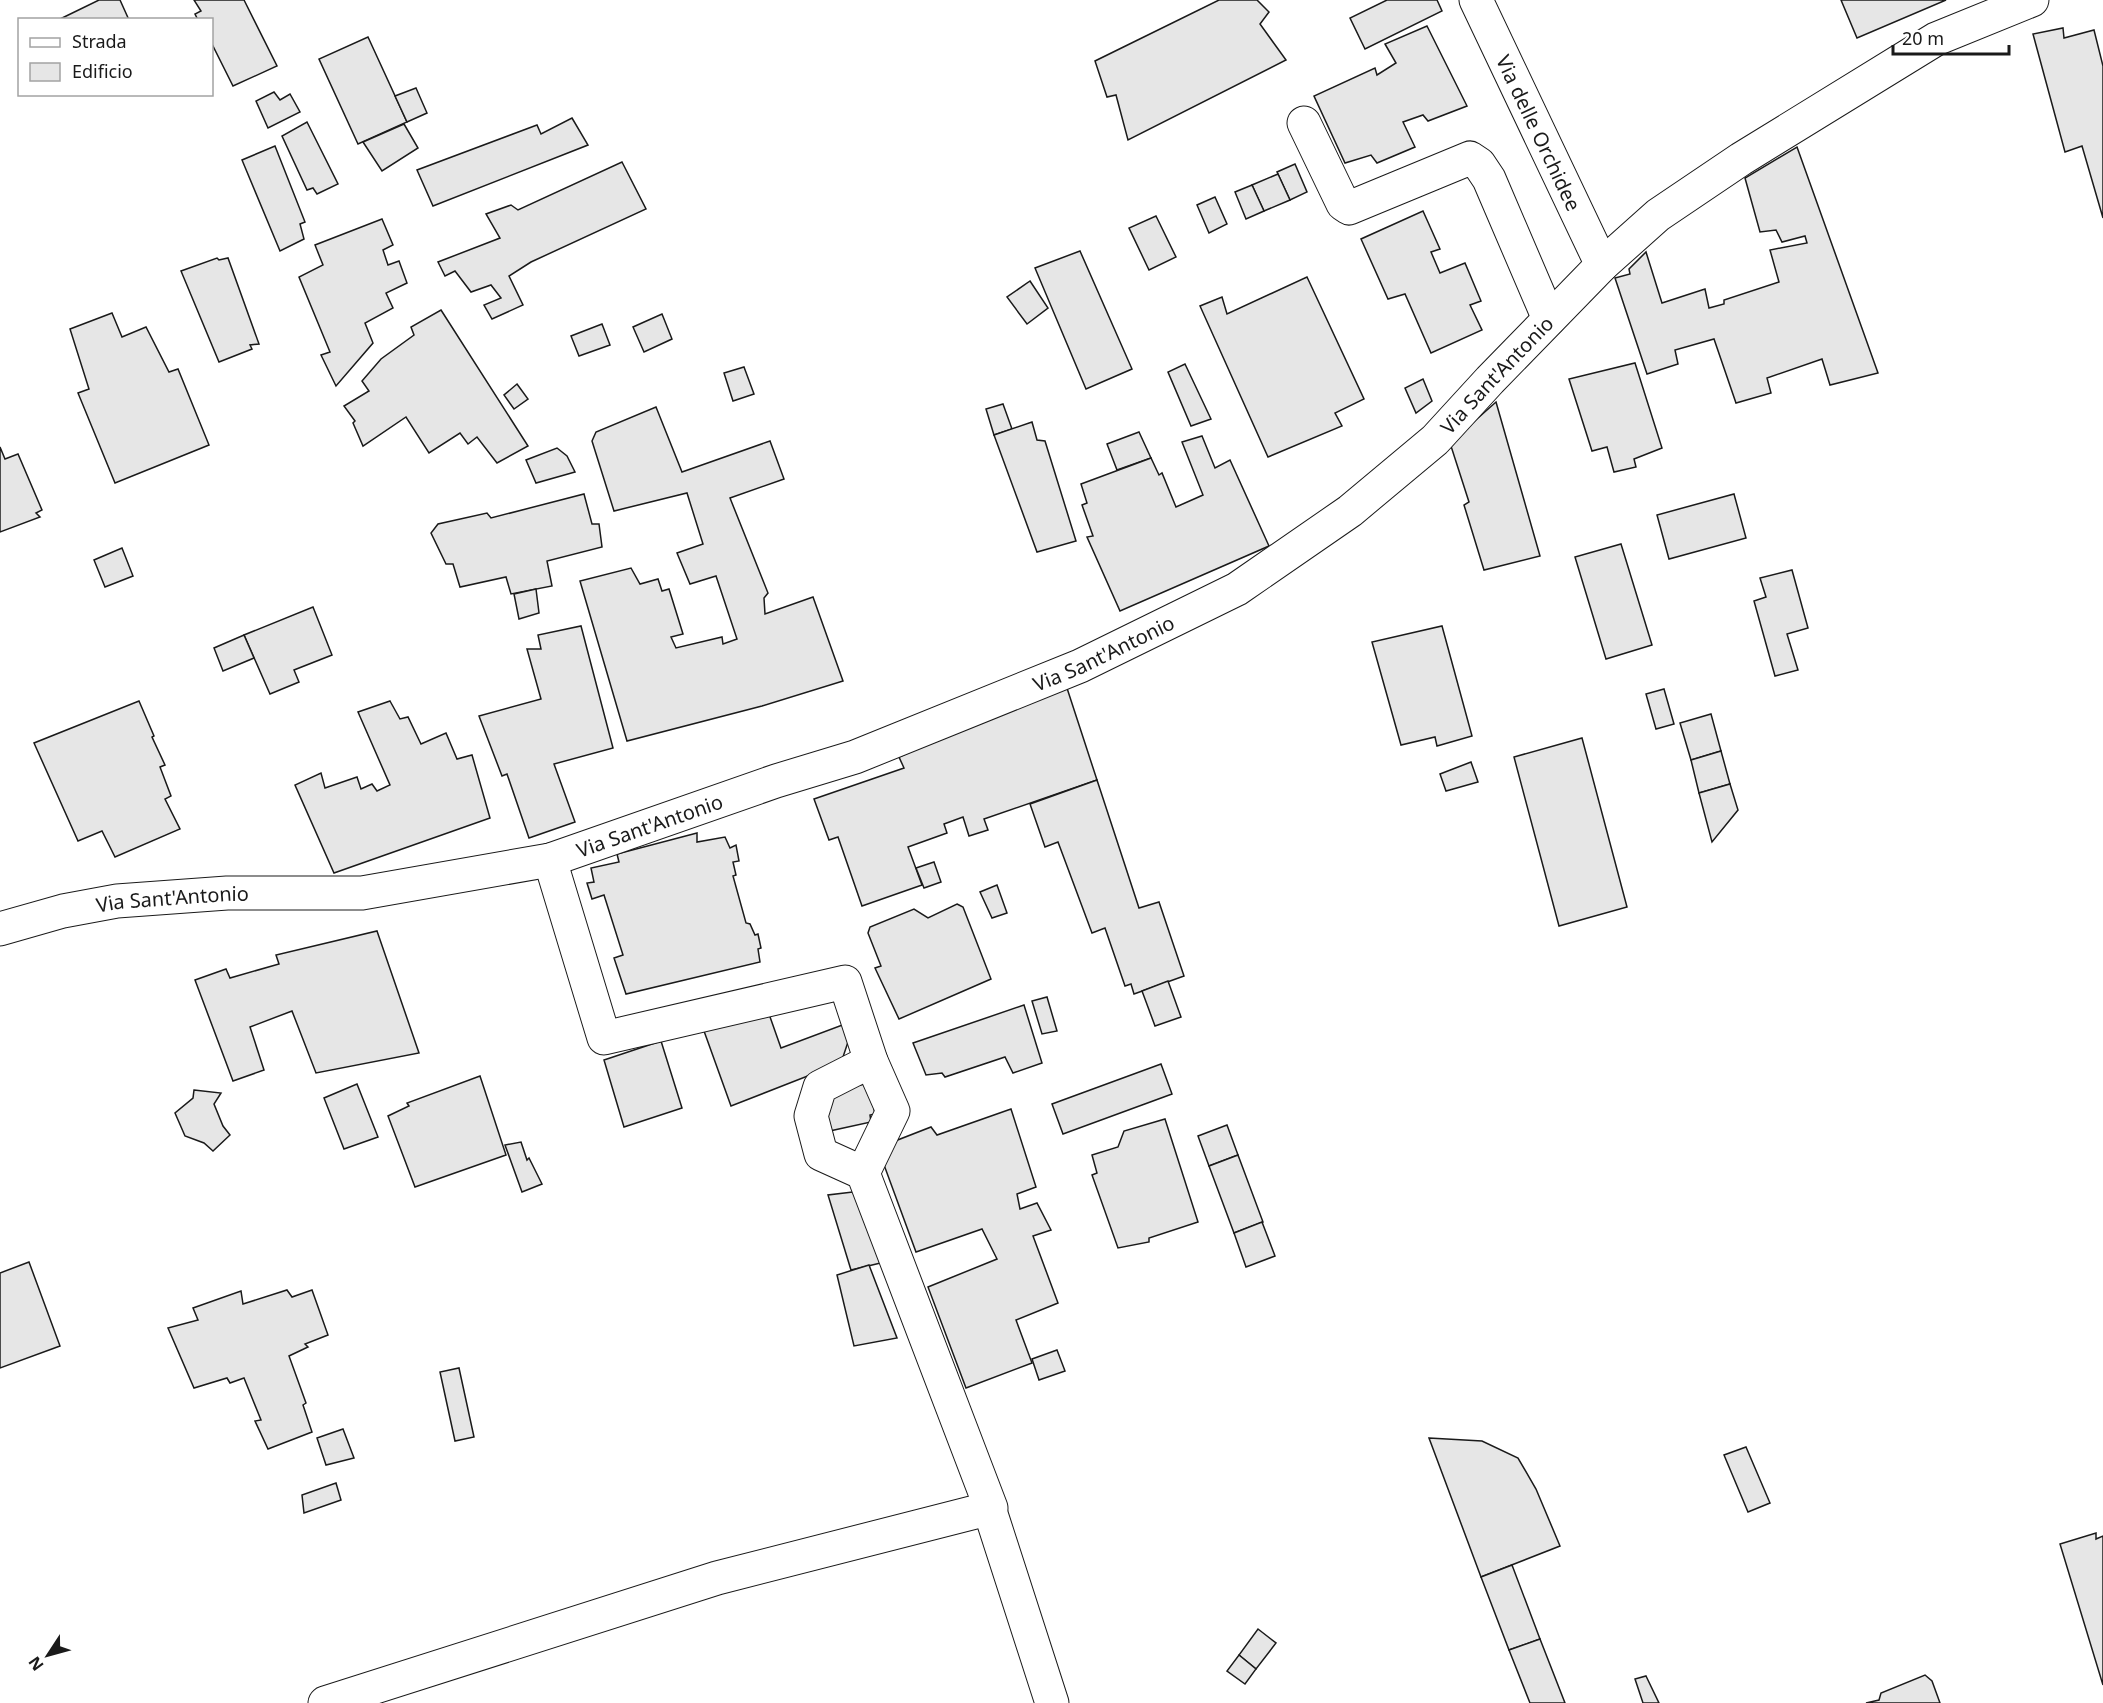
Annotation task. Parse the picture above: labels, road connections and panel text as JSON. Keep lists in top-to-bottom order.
{
  "streets": {
    "street": ["Via delle Orchidee", "Via Sant'Antonio"]
  },
  "crossings": [
    ["Via delle Orchidee", "Via Sant'Antonio"]
  ],
  "legend": ["Strada", "Edificio"],
  "scale_bar": "20 m",
  "north": "bottom left"
}
